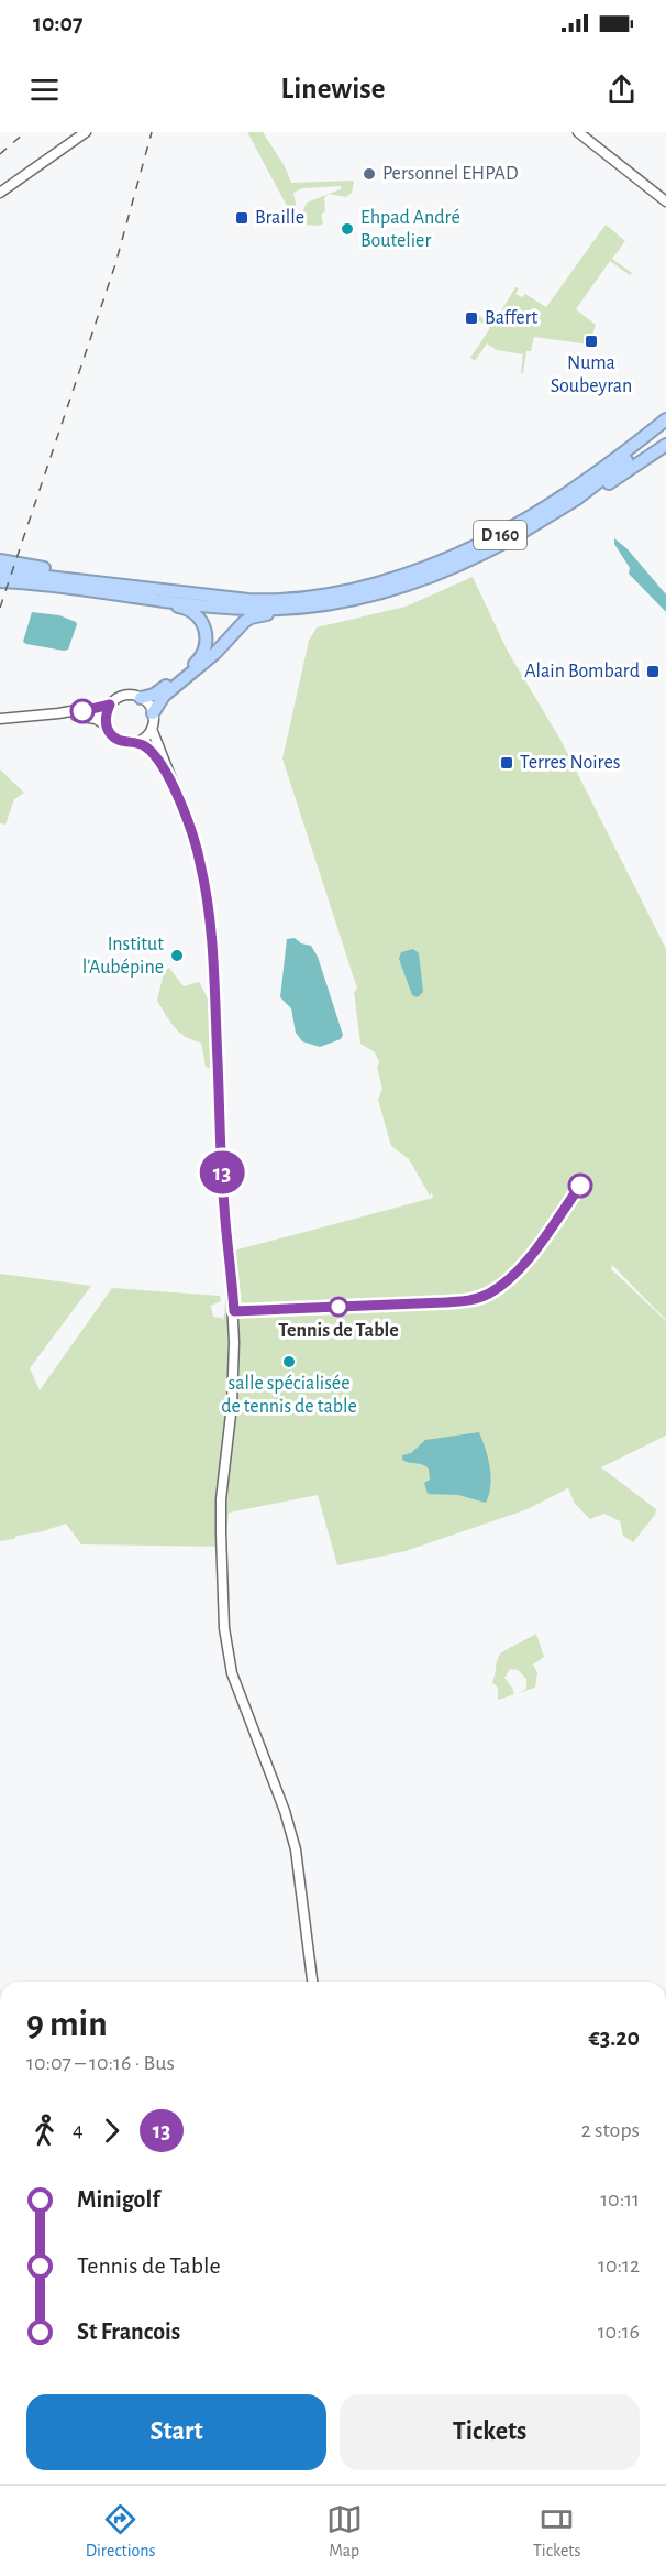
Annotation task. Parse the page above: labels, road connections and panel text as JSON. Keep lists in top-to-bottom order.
{
  "streets": {
    "highway": ["D 160"]
  },
  "places": {
    "other": [
      "Personnel EHPAD",
      "Ehpad André Boutelier",
      "Institut l'Aubépine",
      "Tennis de Table",
      "salle spécialisée de tennis de table"
    ],
    "transit": [
      "Braille",
      "Baffert",
      "Numa Soubeyran",
      "Alain Bombard",
      "Terres Noires"
    ]
  },
  "lines": ["bus line 13"],
  "page": {
    "status": "10:07",
    "header": "Linewise",
    "on_map": "13",
    "heading": ["9 min", "10:07 – 10:16 · Bus", "€3.20"],
    "legs": ["4", "13", "2 stops"],
    "list": [
      {
        "name": "Minigolf",
        "value": "10:11"
      },
      {
        "name": "Tennis de Table",
        "value": "10:12"
      },
      {
        "name": "St Francois",
        "value": "10:16"
      }
    ],
    "buttons": ["Start", "Tickets"],
    "tabs": ["Directions", "Map", "Tickets"]
  }
}
